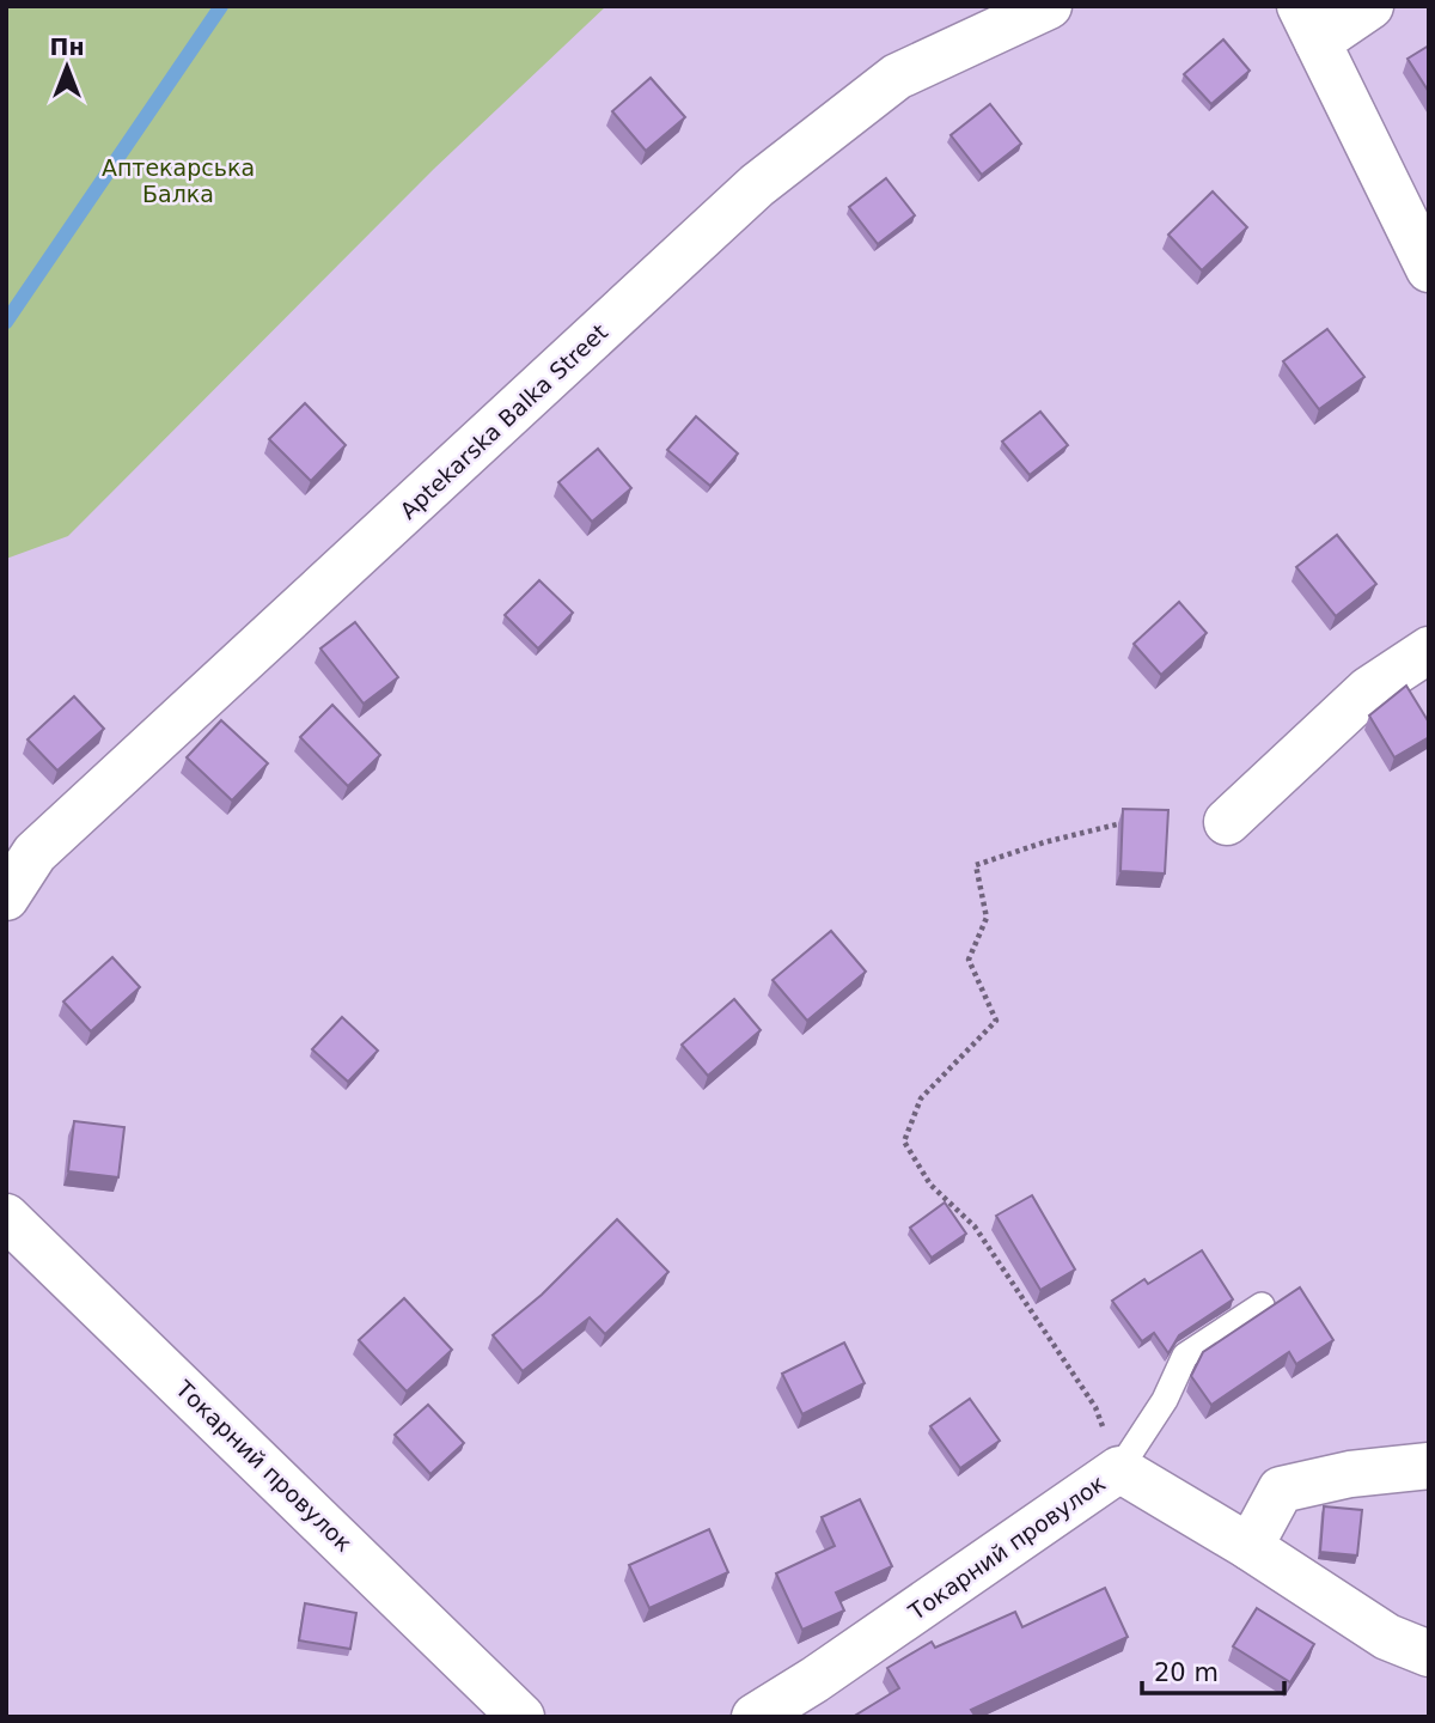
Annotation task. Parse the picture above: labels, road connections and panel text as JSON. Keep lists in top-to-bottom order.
{
  "streets": {
    "street": ["Aptekarska Balka Street", "Токарний провулок"]
  },
  "parks": ["Аптекарська Балка"],
  "scale_bar": "20 m",
  "north": "top"
}
